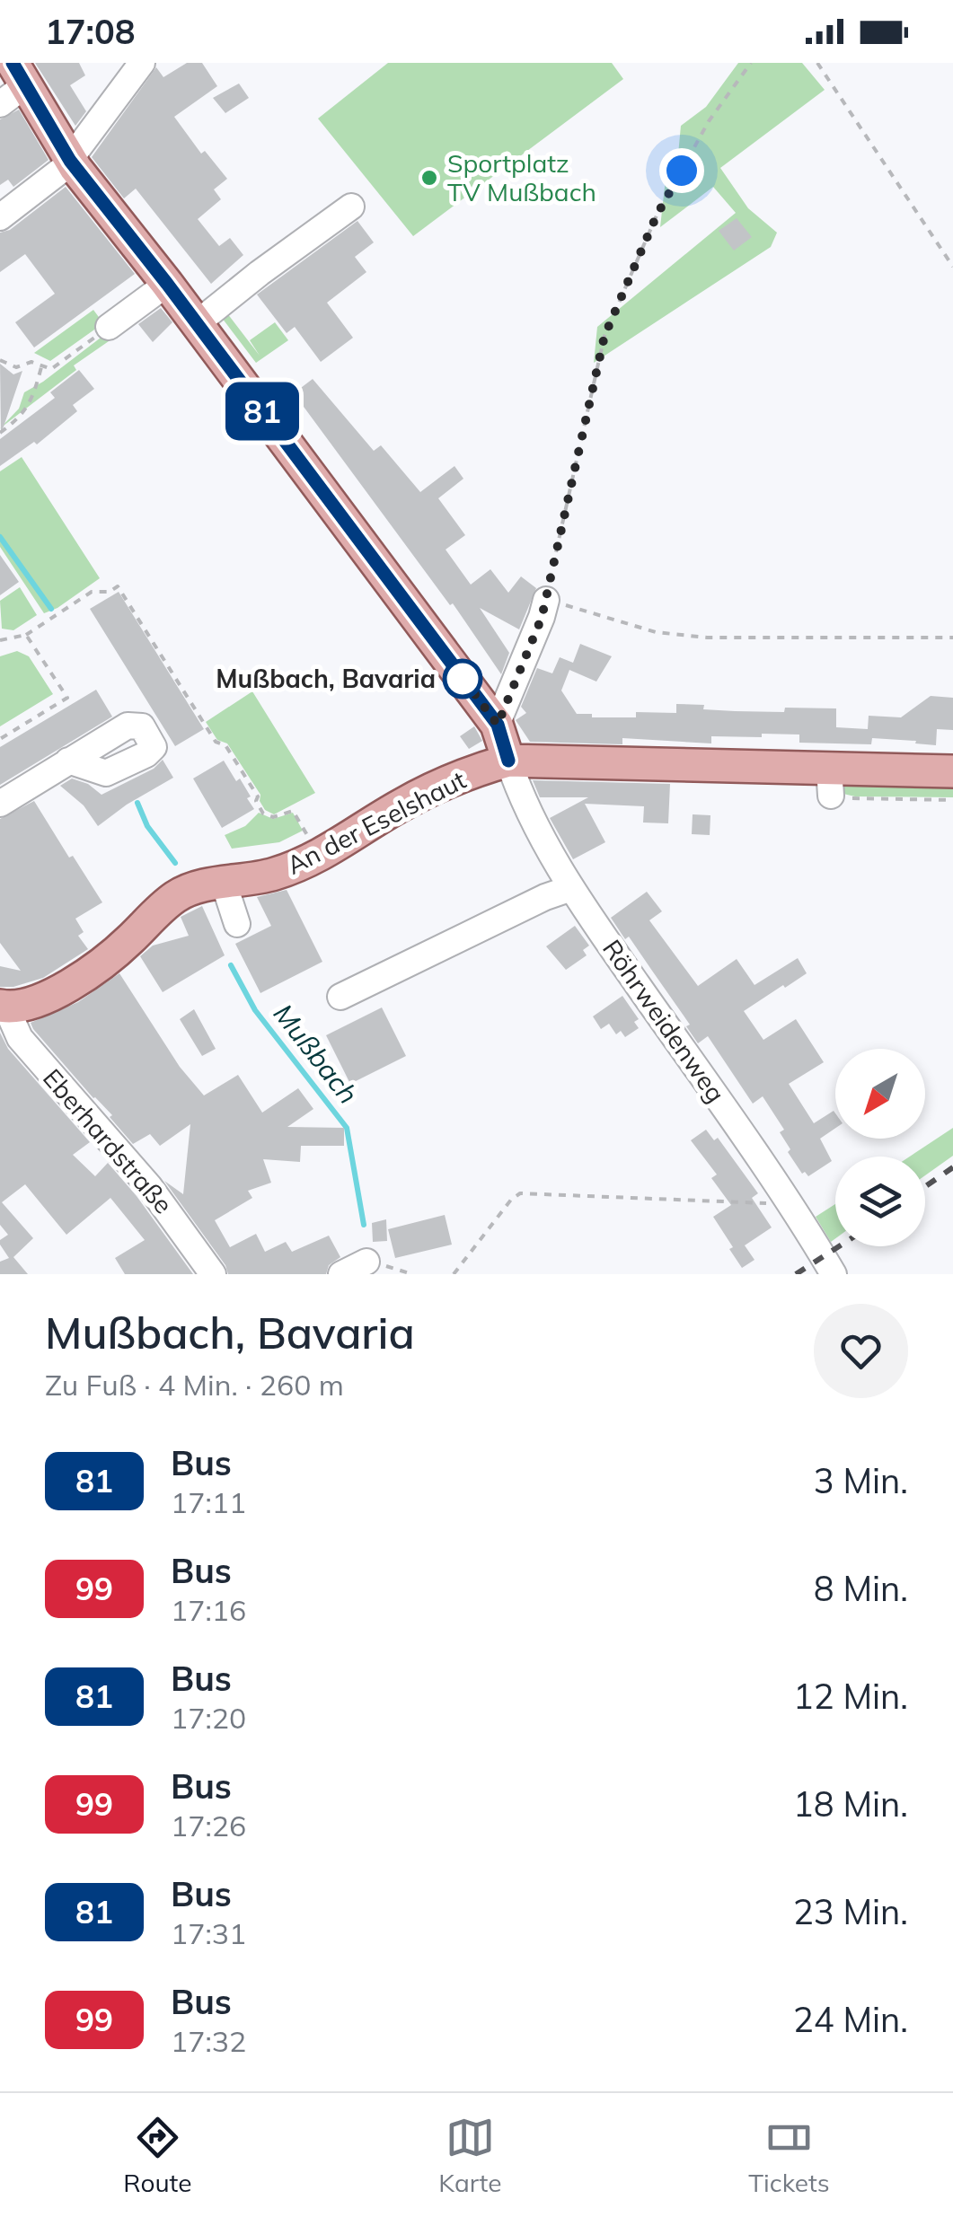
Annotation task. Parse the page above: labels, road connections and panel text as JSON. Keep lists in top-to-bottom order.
{
  "streets": {
    "main road": ["An der Eselshaut"],
    "street": ["Röhrweidenweg", "Eberhardstraße"]
  },
  "crossings": [
    ["An der Eselshaut", "Röhrweidenweg"],
    ["An der Eselshaut", "Eberhardstraße"]
  ],
  "water": ["Mußbach"],
  "places": ["Sportplatz TV Mußbach", "Mußbach, Bavaria"],
  "lines": ["bus line 81"],
  "north": "bottom left",
  "page": {
    "status": "17:08",
    "on_map": "81",
    "heading": ["Mußbach, Bavaria", "Zu Fuß · 4 Min. · 260 m"],
    "list": [
      {
        "mark": "81",
        "name": "Bus",
        "note": "17:11",
        "value": "3 Min."
      },
      {
        "mark": "99",
        "name": "Bus",
        "note": "17:16",
        "value": "8 Min."
      },
      {
        "mark": "81",
        "name": "Bus",
        "note": "17:20",
        "value": "12 Min."
      },
      {
        "mark": "99",
        "name": "Bus",
        "note": "17:26",
        "value": "18 Min."
      },
      {
        "mark": "81",
        "name": "Bus",
        "note": "17:31",
        "value": "23 Min."
      },
      {
        "mark": "99",
        "name": "Bus",
        "note": "17:32",
        "value": "24 Min."
      }
    ],
    "tabs": ["Route", "Karte", "Tickets"]
  }
}
